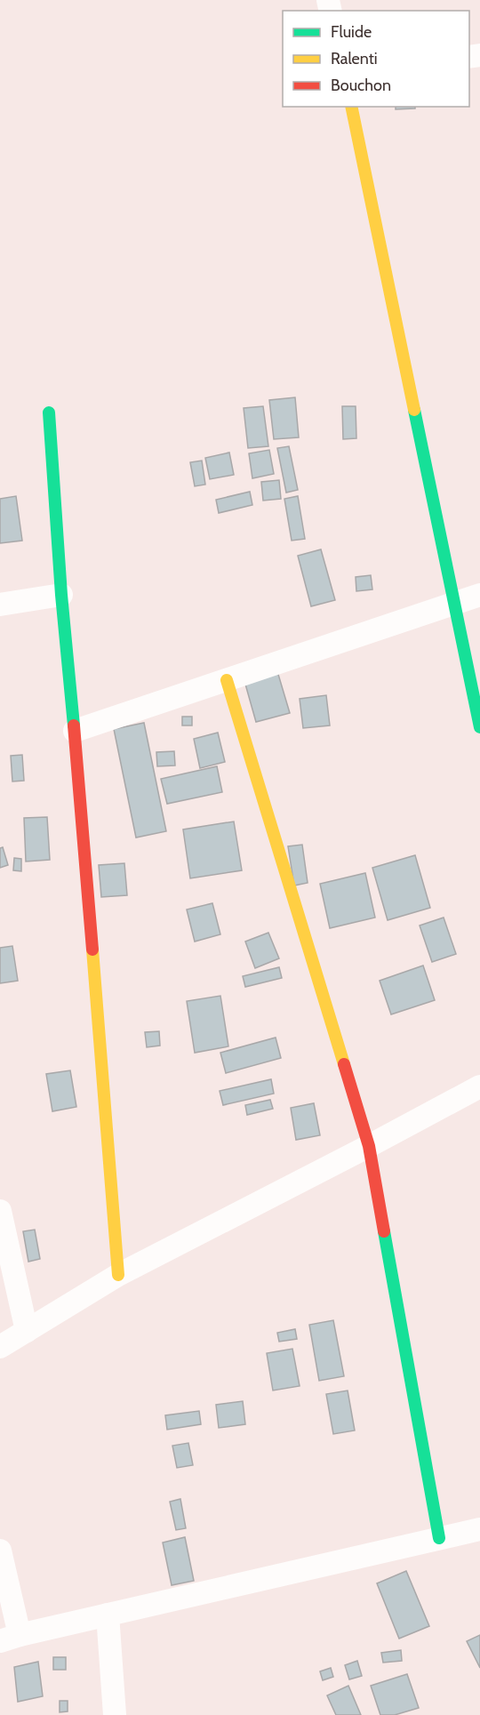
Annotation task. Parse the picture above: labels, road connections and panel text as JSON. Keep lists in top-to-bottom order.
{
  "legend": ["Fluide", "Ralenti", "Bouchon"]
}
